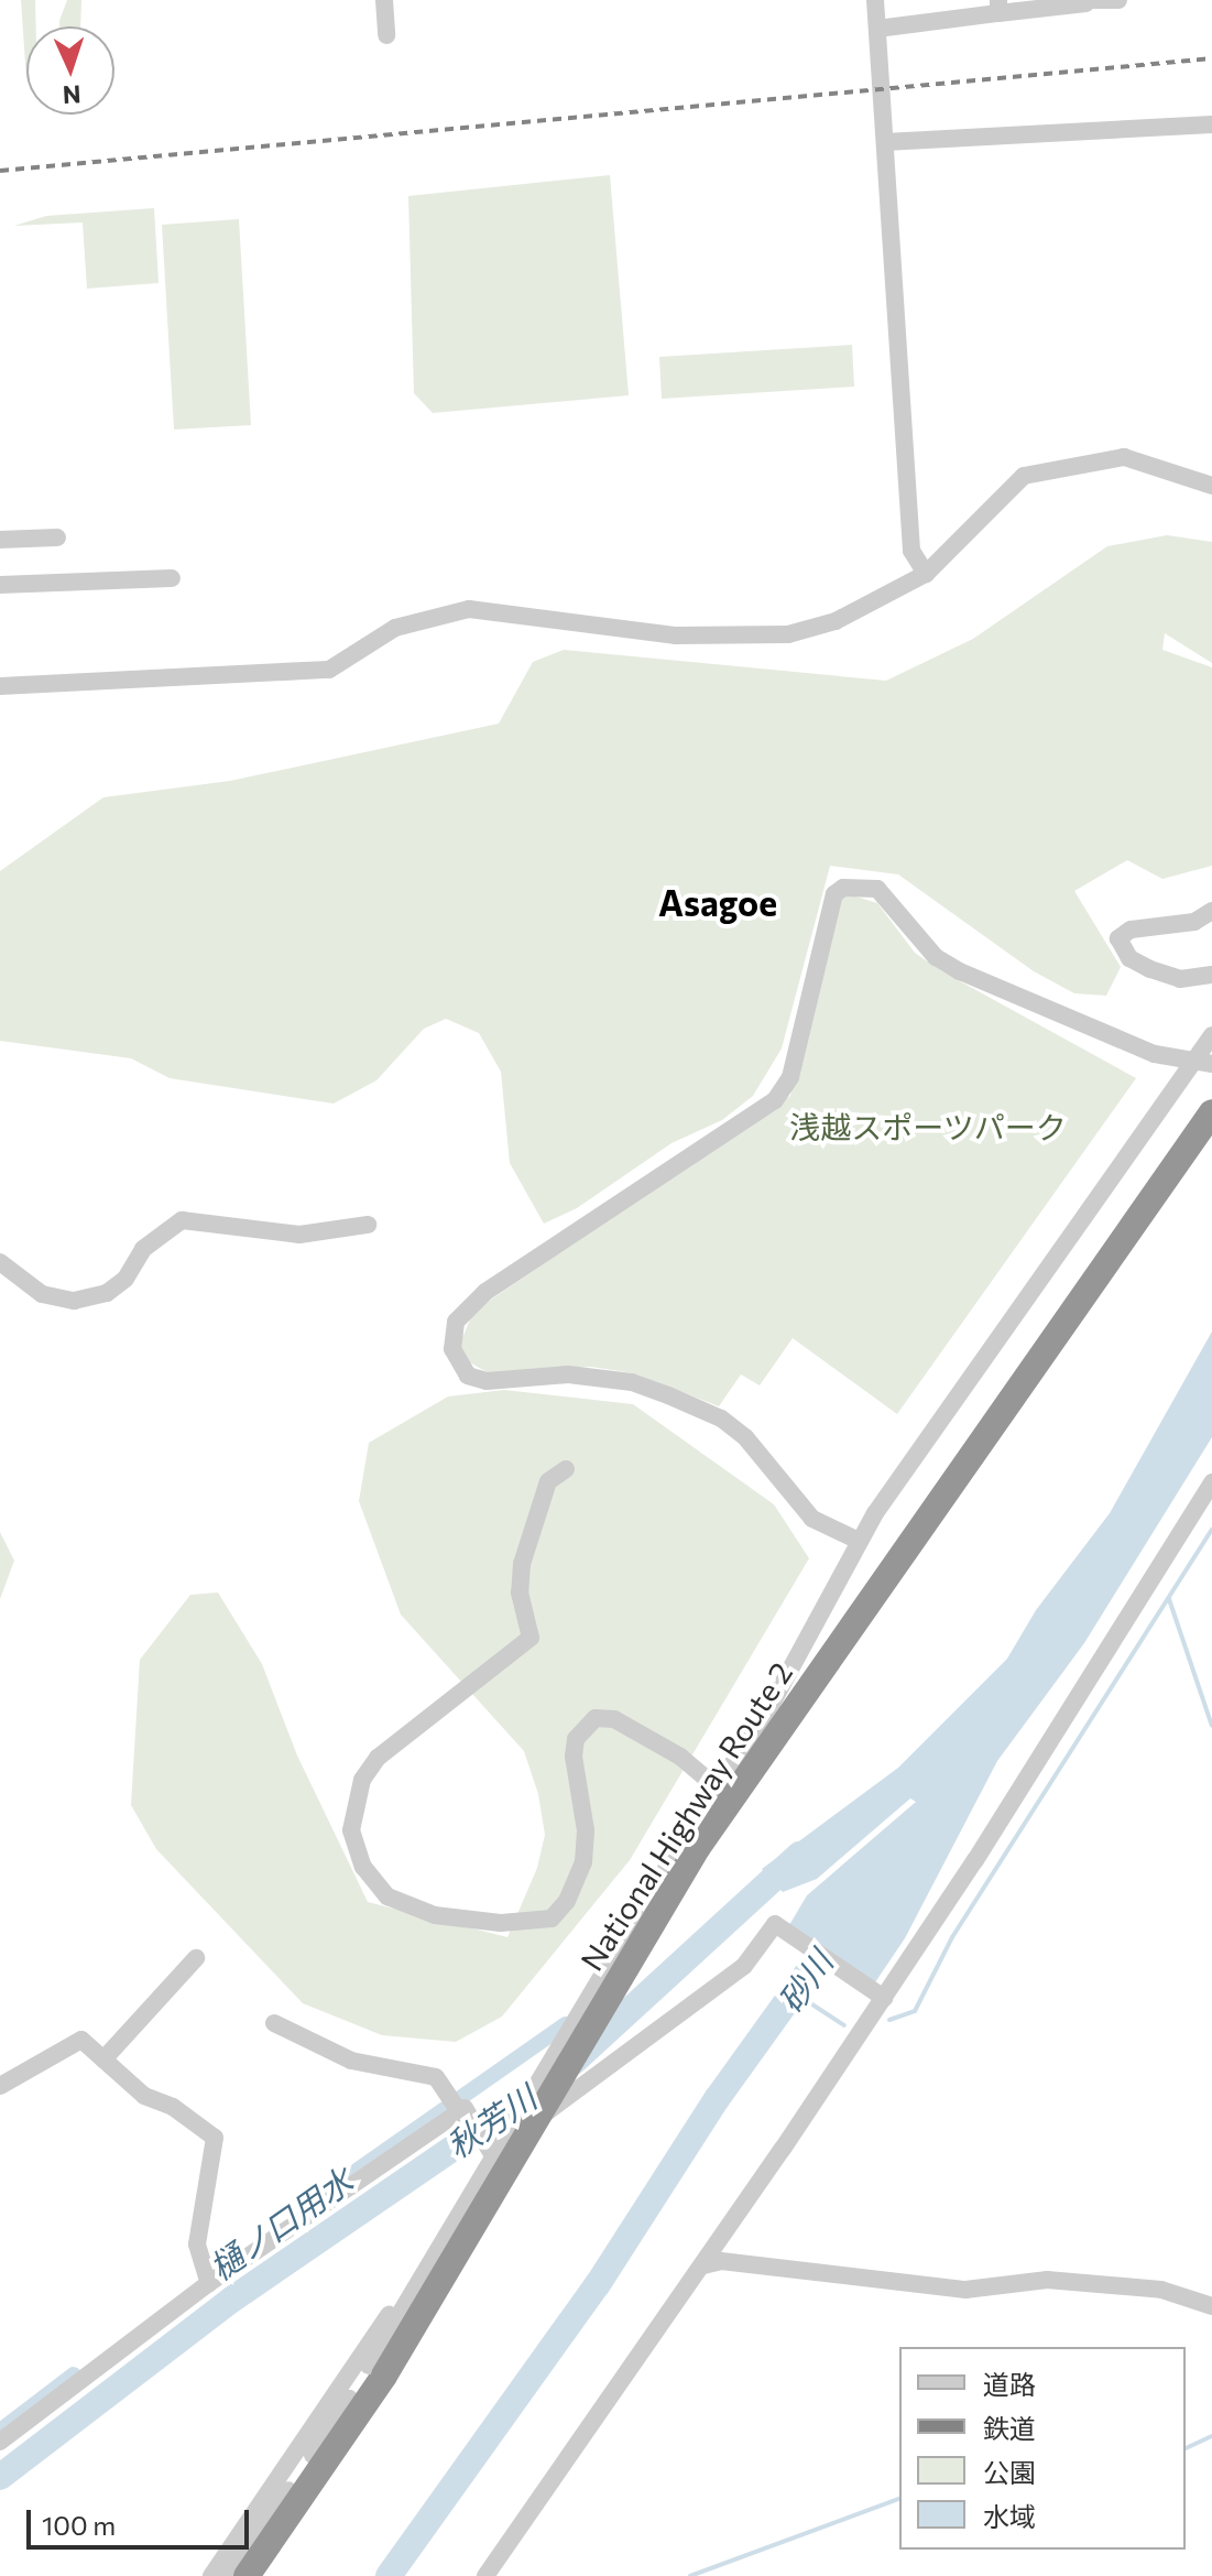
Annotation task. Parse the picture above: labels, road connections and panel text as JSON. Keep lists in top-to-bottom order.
{
  "streets": {
    "highway": ["National Highway Route 2"]
  },
  "districts": ["Asagoe"],
  "water": ["砂川", "秋芳川", "樋ノ口用水"],
  "parks": ["浅越スポーツパーク"],
  "legend": [
    "道路",
    "鉄道",
    "公園",
    "水域"
  ],
  "scale_bar": "100 m",
  "north": "bottom"
}
